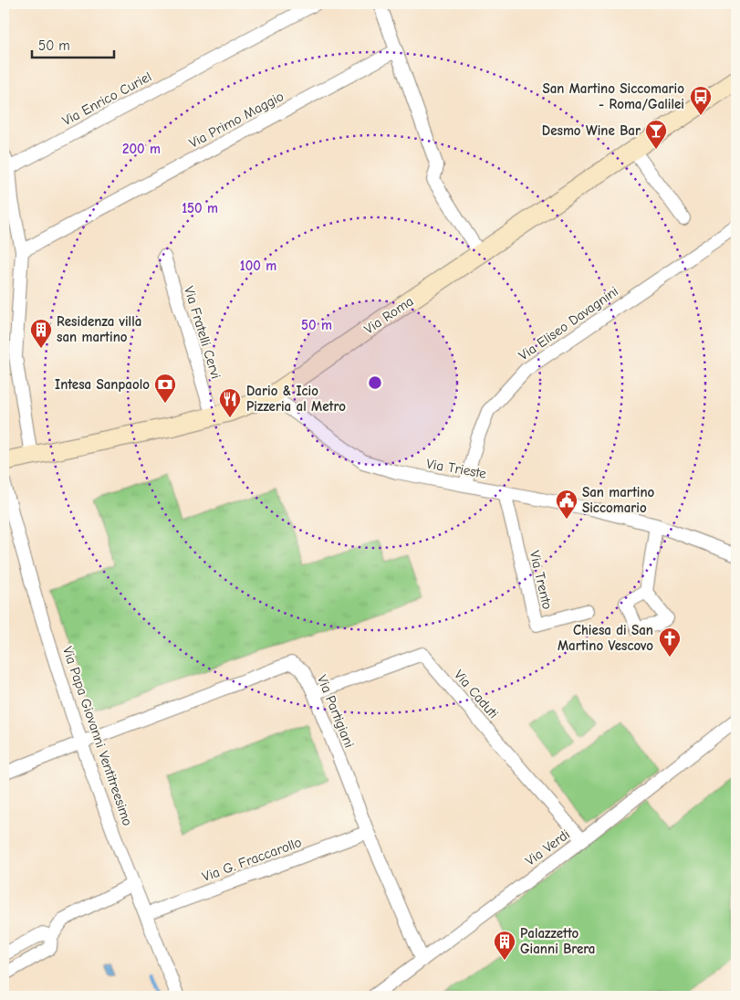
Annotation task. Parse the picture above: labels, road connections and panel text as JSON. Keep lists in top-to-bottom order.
{
  "streets": {
    "street": [
      "Via Enrico Curiel",
      "Via Primo Maggio",
      "Via Roma",
      "Via Eliseo Davagnini",
      "Via Fratelli Cervi",
      "Via Trieste",
      "Via Trento",
      "Via Caduti",
      "Via Partigiani",
      "Via Papa Giovanni Ventitreesimo",
      "Via Verdi",
      "Via G. Fraccarollo"
    ]
  },
  "crossings": [
    ["Via Roma", "Via Fratelli Cervi"],
    ["Via Roma", "Via Trieste"],
    ["Via Eliseo Davagnini", "Via Trieste"],
    ["Via Trieste", "Via Trento"],
    ["Via Caduti", "Via Partigiani"],
    ["Via Caduti", "Via Verdi"],
    ["Via Partigiani", "Via Papa Giovanni Ventitreesimo"],
    ["Via Partigiani", "Via Verdi"],
    ["Via Partigiani", "Via G. Fraccarollo"],
    ["Via Papa Giovanni Ventitreesimo", "Via G. Fraccarollo"]
  ],
  "places": {
    "bus stop": ["San Martino Siccomario - Roma/Galilei"],
    "bar": ["Desmo Wine Bar"],
    "building": ["Residenza villa san martino", "Palazzetto Gianni Brera"],
    "bank": ["Intesa Sanpaolo"],
    "restaurant": ["Dario & Icio Pizzeria al Metro"],
    "public building": ["San martino Siccomario"],
    "church": ["Chiesa di San Martino Vescovo"]
  },
  "scale_bar": "50 m",
  "rings": [
    "200 m",
    "150 m",
    "100 m",
    "50 m"
  ]
}
